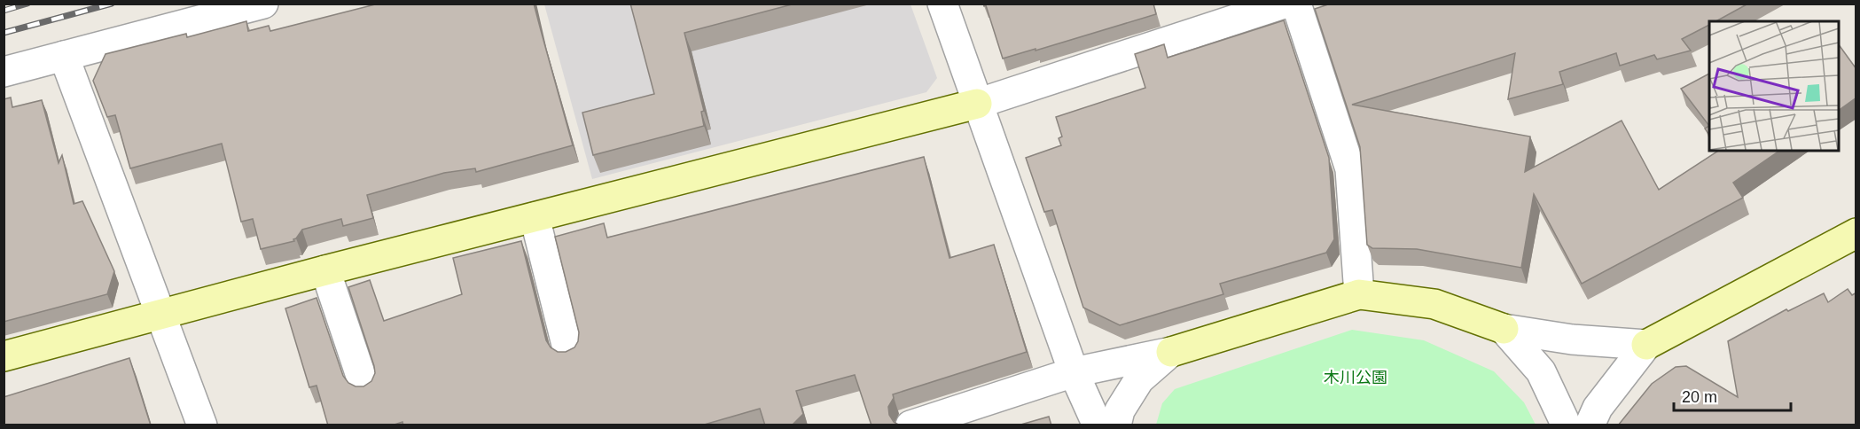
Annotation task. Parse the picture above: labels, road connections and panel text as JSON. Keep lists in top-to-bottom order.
{
  "parks": ["木川公園"],
  "scale_bar": "20 m"
}
